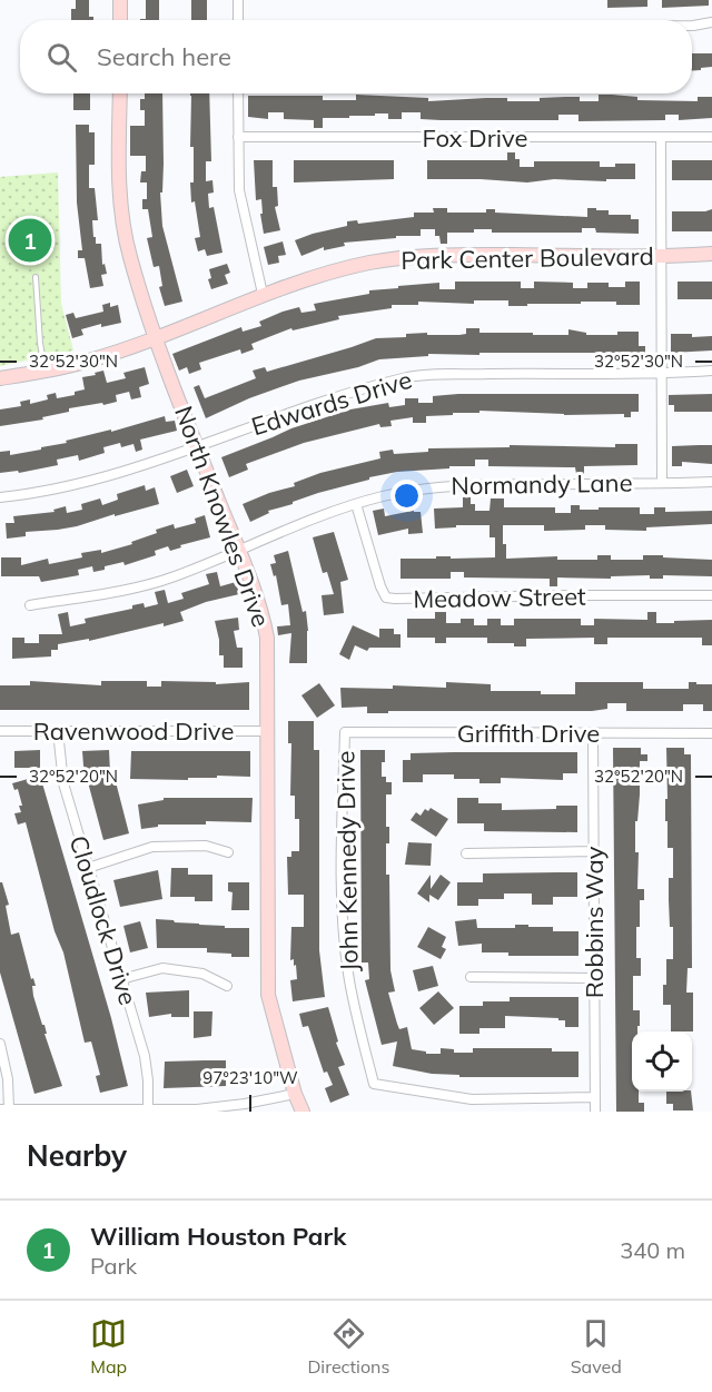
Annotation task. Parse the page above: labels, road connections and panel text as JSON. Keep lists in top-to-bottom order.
{
  "streets": {
    "street": [
      "Fox Drive",
      "Park Center Boulevard",
      "Edwards Drive",
      "Normandy Lane",
      "North Knowles Drive",
      "Meadow Street",
      "Ravenwood Drive",
      "Griffith Drive",
      "John Kennedy Drive",
      "Cloudlock Drive",
      "Robbins Way"
    ]
  },
  "crossings": [
    ["Park Center Boulevard", "North Knowles Drive"],
    ["Edwards Drive", "North Knowles Drive"],
    ["Normandy Lane", "North Knowles Drive"],
    ["Normandy Lane", "Meadow Street"],
    ["North Knowles Drive", "Ravenwood Drive"],
    ["Ravenwood Drive", "Cloudlock Drive"],
    ["Griffith Drive", "John Kennedy Drive"],
    ["Griffith Drive", "Robbins Way"],
    ["John Kennedy Drive", "Robbins Way"]
  ],
  "page": {
    "search": "Search here",
    "pins": "1",
    "heading": "Nearby",
    "list": [
      {
        "mark": "1",
        "name": "William Houston Park",
        "note": "Park",
        "value": "340 m"
      }
    ],
    "nav": ["Map", "Directions", "Saved"]
  },
  "coordinates": ["32°52'30\"N", "32°52'20\"N", "97°23'10\"W"]
}
